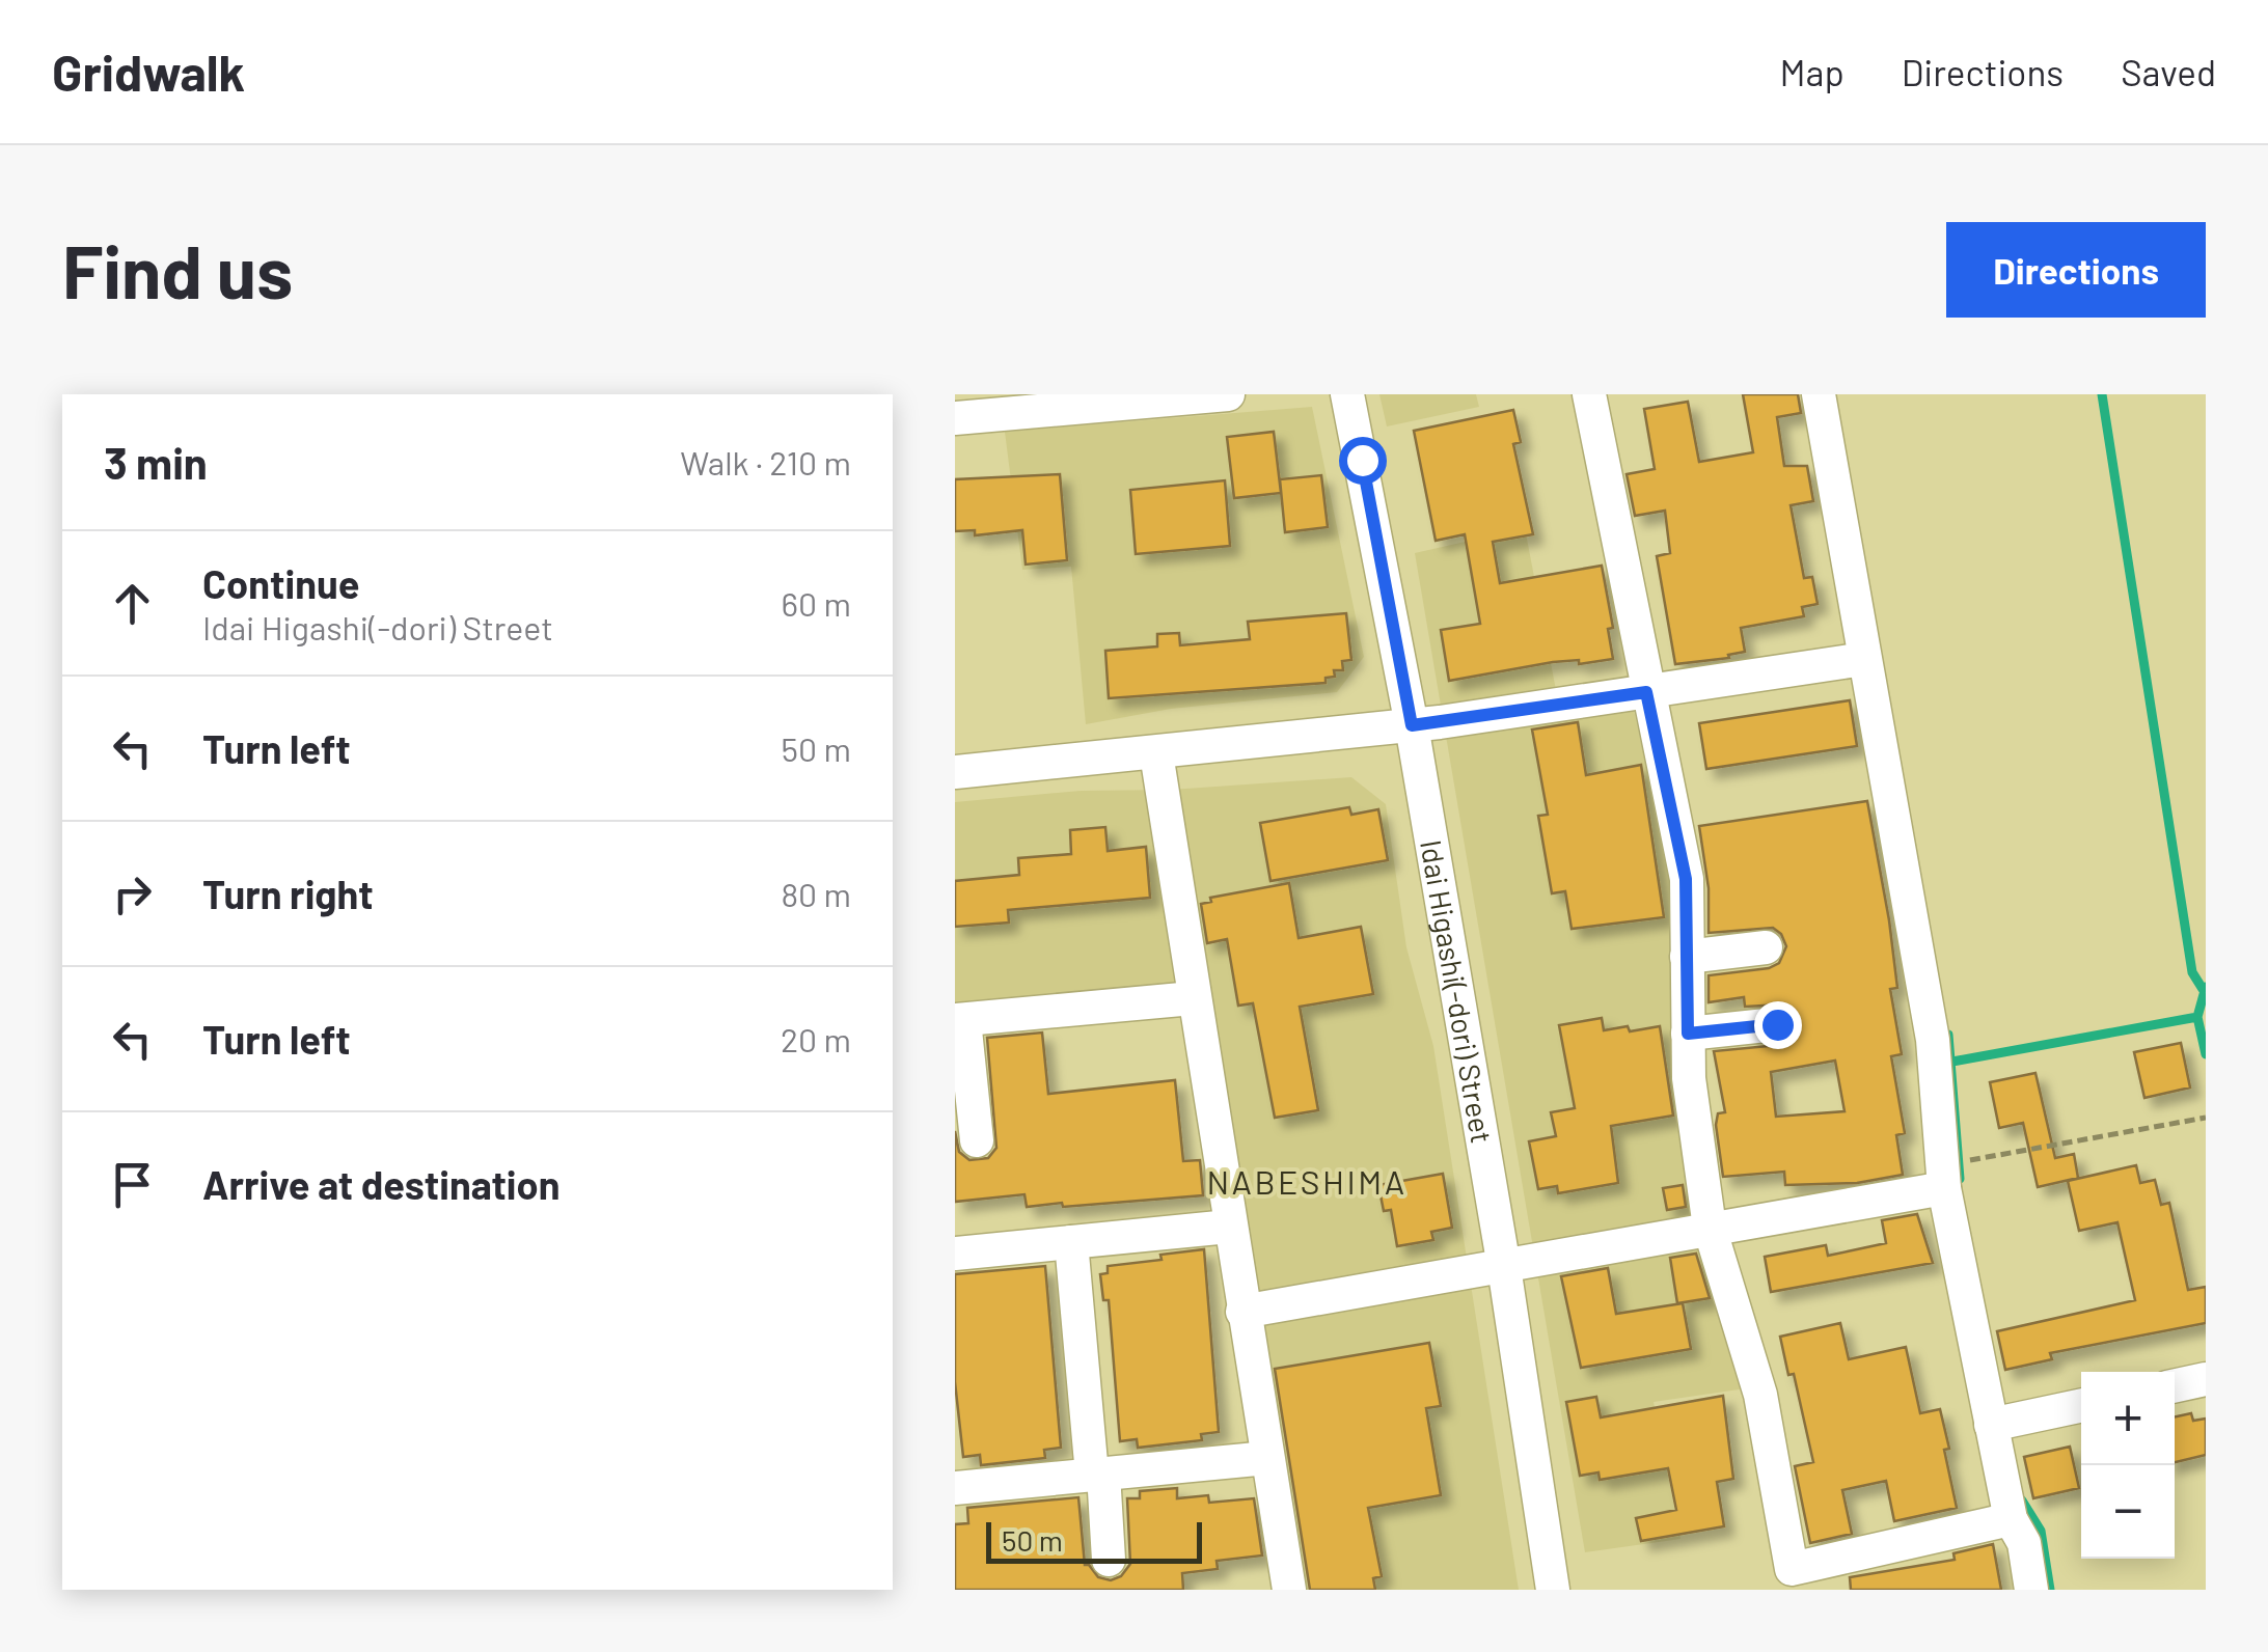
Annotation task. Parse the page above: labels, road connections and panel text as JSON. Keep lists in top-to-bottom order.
{
  "streets": {
    "street": ["Idai Higashi(-dori) Street"]
  },
  "districts": ["NABESHIMA"],
  "scale_bar": "50 m",
  "page": {
    "header": "Gridwalk",
    "nav": ["Map", "Directions", "Saved"],
    "buttons": "Directions",
    "title": "Find us",
    "heading": ["3 min", "Walk · 210 m"],
    "list": [
      ["Continue", "Idai Higashi(-dori) Street", "60 m"],
      ["Turn left", "50 m"],
      ["Turn right", "80 m"],
      ["Turn left", "20 m"],
      "Arrive at destination"
    ],
    "map_buttons": ["+", "−"],
    "scale": "50 m"
  }
}
